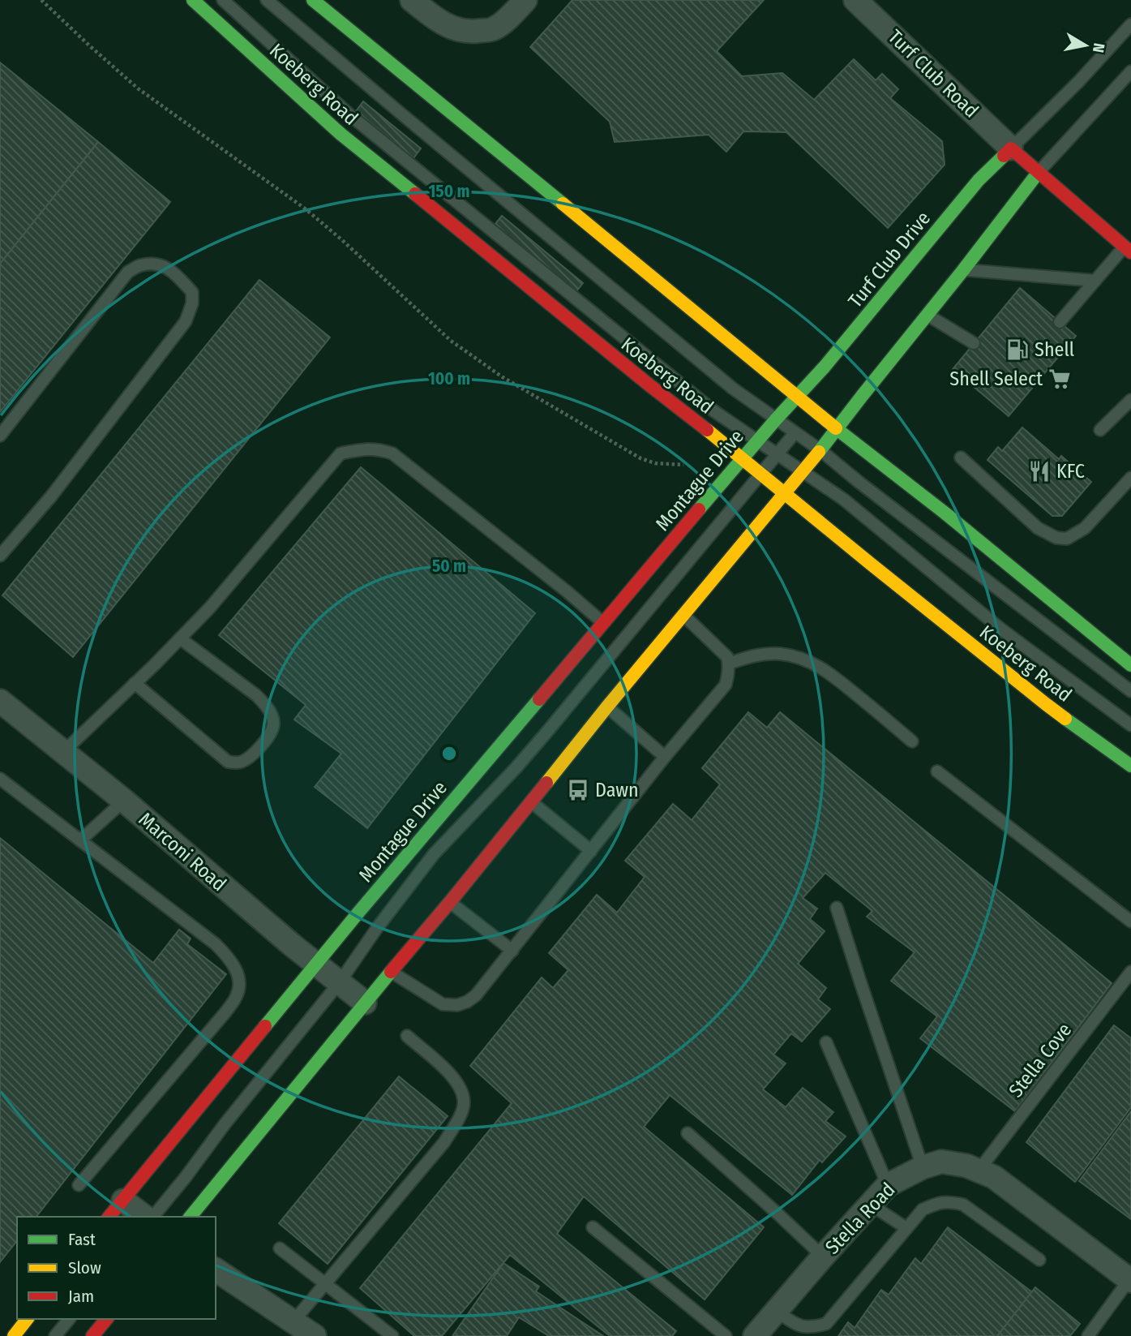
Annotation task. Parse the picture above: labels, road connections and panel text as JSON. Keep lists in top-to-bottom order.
{
  "streets": {
    "main road": ["Koeberg Road", "Turf Club Drive", "Montague Drive"],
    "street": ["Turf Club Road", "Marconi Road", "Stella Road"],
    "lane": ["Stella Cove"]
  },
  "crossings": [
    ["Turf Club Road", "Turf Club Drive"],
    ["Koeberg Road", "Montague Drive"],
    ["Turf Club Drive", "Montague Drive"],
    ["Montague Drive", "Marconi Road"],
    ["Stella Cove", "Stella Road"]
  ],
  "places": {
    "fuel station": ["Shell"],
    "supermarket": ["Shell Select"],
    "restaurant": ["KFC"],
    "bus stop": ["Dawn"]
  },
  "legend": ["Fast", "Slow", "Jam"],
  "north": "right",
  "rings": ["150 m", "100 m", "50 m"]
}
